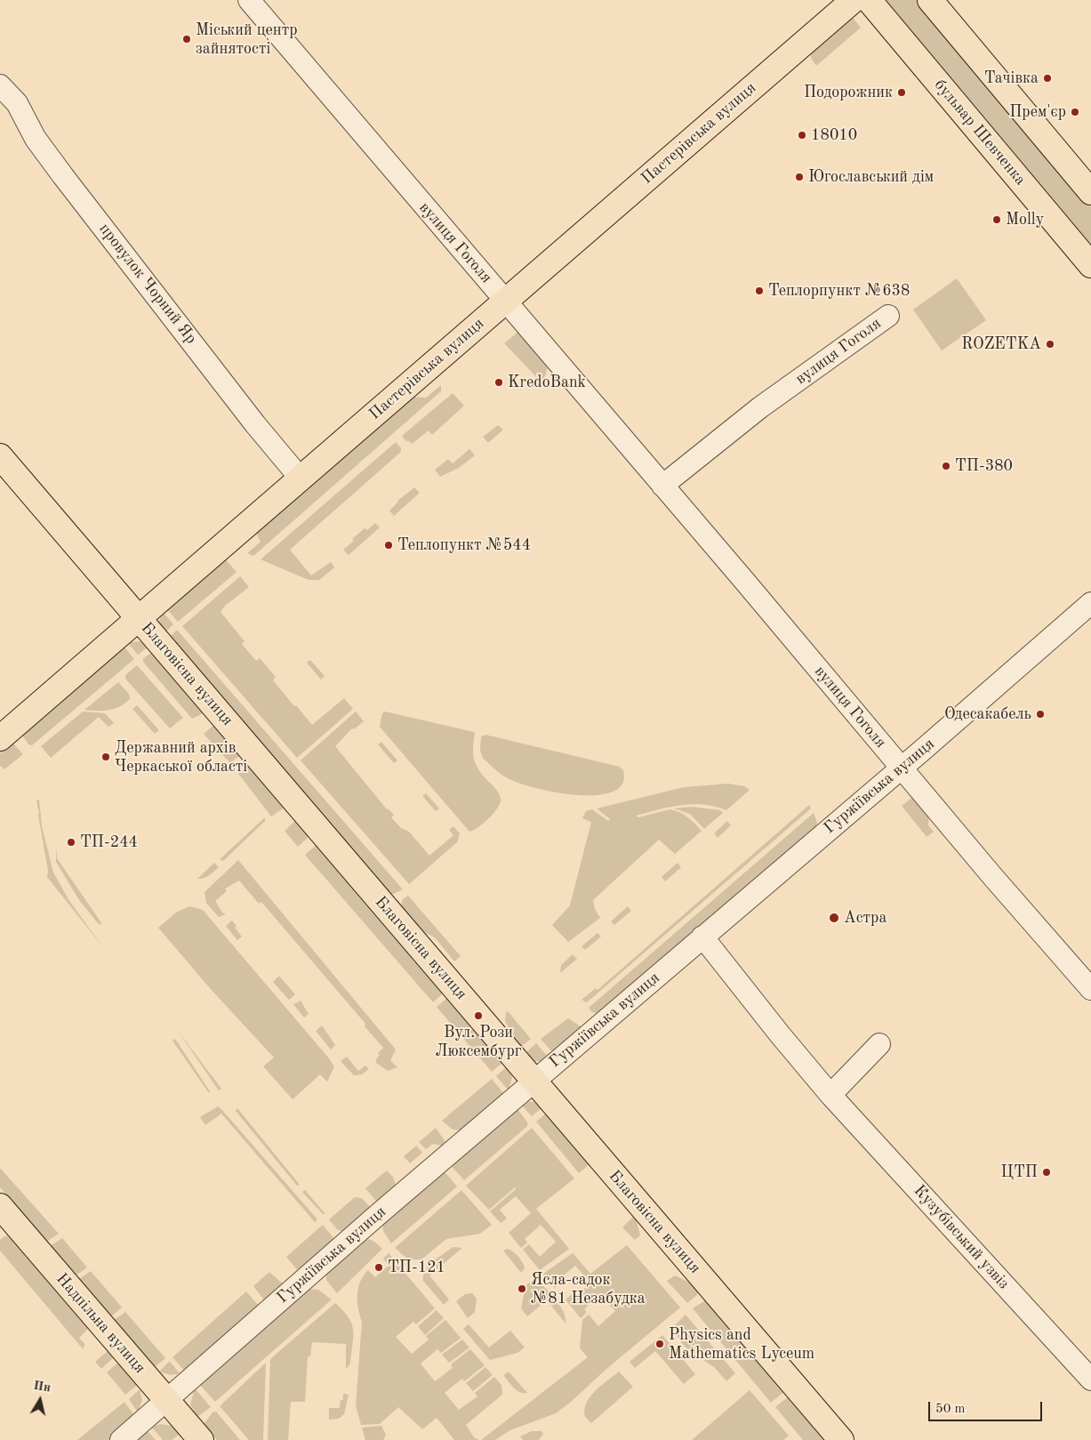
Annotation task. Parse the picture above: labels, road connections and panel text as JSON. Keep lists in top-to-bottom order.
{
  "streets": {
    "main road": [
      "бульвар Шевченка",
      "Пастерівська вулиця",
      "Благовісна вулиця",
      "Надпільна вулиця"
    ],
    "street": [
      "вулиця Гоголя",
      "провулок Чорний Яр",
      "Гуржіївська вулиця",
      "Кузубівський узвіз"
    ]
  },
  "crossings": [
    ["Пастерівська вулиця", "вулиця Гоголя"],
    ["Пастерівська вулиця", "провулок Чорний Яр"],
    ["Пастерівська вулиця", "Благовісна вулиця"],
    ["вулиця Гоголя", "Гуржіївська вулиця"],
    ["Благовісна вулиця", "Гуржіївська вулиця"],
    ["Гуржіївська вулиця", "Кузубівський узвіз"],
    ["Гуржіївська вулиця", "Надпільна вулиця"]
  ],
  "places": [
    "Міський центр зайнятості",
    "Тачівка",
    "Подорожник",
    "Прем'єр",
    "18010",
    "Югославський дім",
    "Molly",
    "Теплорпункт №638",
    "ROZETKA",
    "KredoBank",
    "ТП-380",
    "Теплопункт №544",
    "Одесакабель",
    "Державний архів Черкаської області",
    "ТП-244",
    "Астра",
    "Вул. Рози Люксембург",
    "ЦТП",
    "ТП-121",
    "Ясла-садок №81 Незабудка",
    "Physics and Mathematics Lyceum"
  ],
  "scale_bar": "50 m",
  "north": "top"
}
